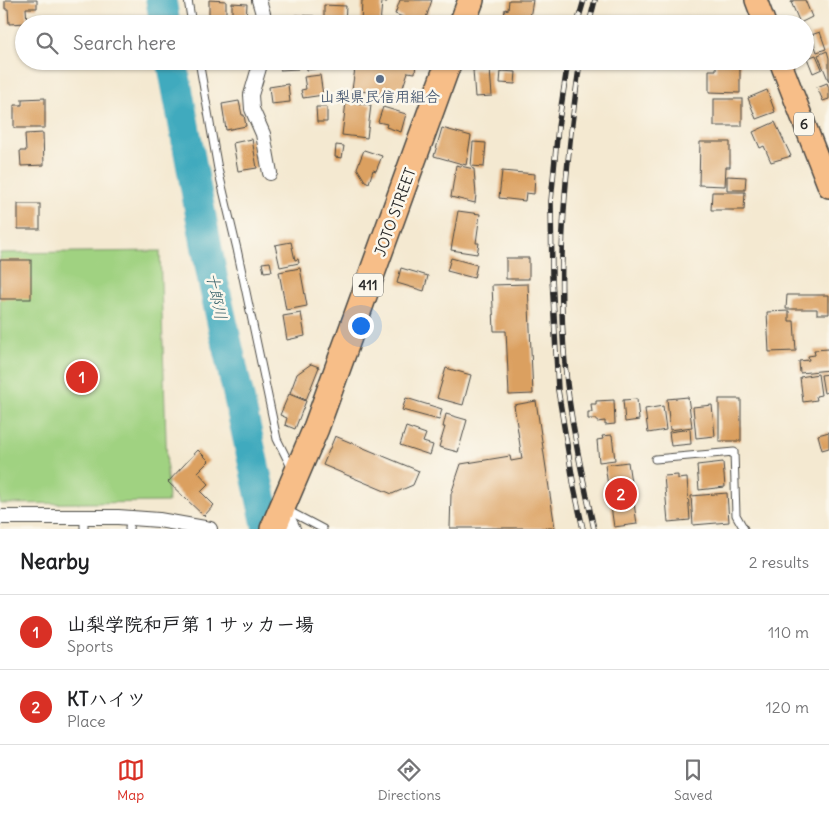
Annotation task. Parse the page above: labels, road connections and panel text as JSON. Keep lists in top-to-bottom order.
{
  "streets": {
    "highway": ["JOTO STREET", "411"],
    "main road": ["6"]
  },
  "water": ["十郎川"],
  "places": ["山梨県民信用組合"],
  "page": {
    "search": "Search here",
    "pins": ["1", "2"],
    "heading": ["Nearby", "2 results"],
    "list": [
      {
        "mark": "1",
        "name": "山梨学院和戸第１サッカー場",
        "note": "Sports",
        "value": "110 m"
      },
      {
        "mark": "2",
        "name": "KTハイツ",
        "note": "Place",
        "value": "120 m"
      }
    ],
    "nav": ["Map", "Directions", "Saved"]
  }
}
